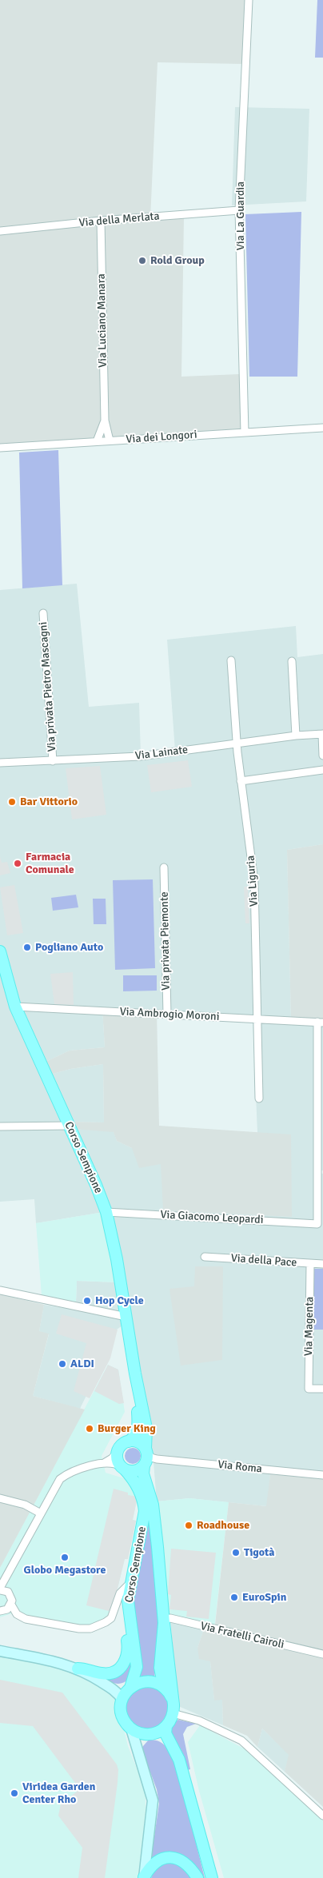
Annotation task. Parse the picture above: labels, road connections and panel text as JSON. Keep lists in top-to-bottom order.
{
  "streets": {
    "main road": ["Corso Sempione"],
    "street": [
      "Via La Guardia",
      "Via della Merlata",
      "Via Luciano Manara",
      "Via dei Longori",
      "Via privata Pietro Mascagni",
      "Via Lainate",
      "Via Liguria",
      "Via privata Piemonte",
      "Via Ambrogio Moroni",
      "Via Giacomo Leopardi",
      "Via della Pace",
      "Via Magenta",
      "Via Roma",
      "Via Fratelli Cairoli"
    ]
  },
  "crossings": [
    ["Via La Guardia", "Via della Merlata"],
    ["Via La Guardia", "Via dei Longori"],
    ["Via della Merlata", "Via Luciano Manara"],
    ["Via Luciano Manara", "Via dei Longori"],
    ["Via privata Pietro Mascagni", "Via Lainate"],
    ["Via Lainate", "Via Liguria"],
    ["Via Liguria", "Via Ambrogio Moroni"],
    ["Via privata Piemonte", "Via Ambrogio Moroni"],
    ["Via Ambrogio Moroni", "Corso Sempione"],
    ["Corso Sempione", "Via Giacomo Leopardi"],
    ["Corso Sempione", "Via Roma"],
    ["Corso Sempione", "Via Fratelli Cairoli"],
    ["Via della Pace", "Via Magenta"]
  ],
  "places": [
    "Rold Group",
    "Bar Vittorio",
    "Farmacia Comunale",
    "Pogliano Auto",
    "Hop Cycle",
    "ALDI",
    "Burger King",
    "Roadhouse",
    "Tigotà",
    "Globo Megastore",
    "EuroSpin",
    "Viridea Garden Center Rho"
  ]
}
